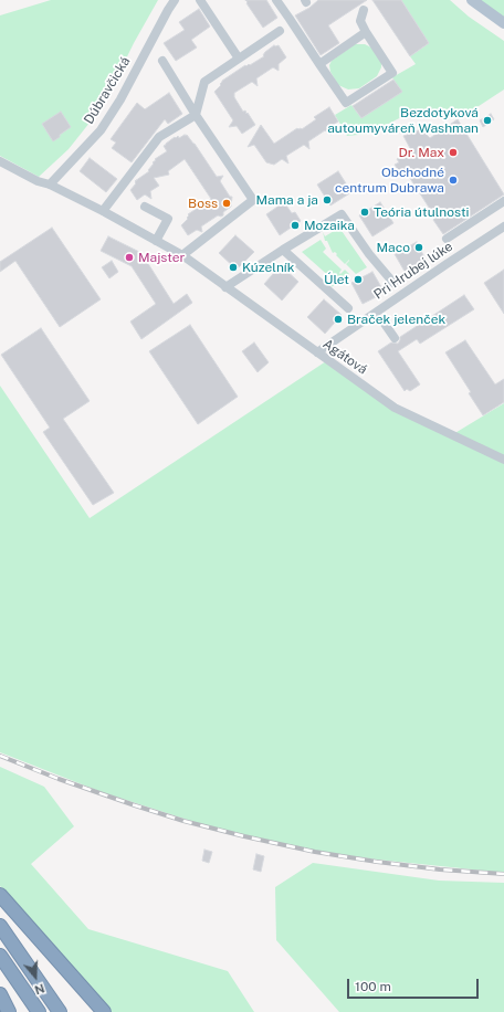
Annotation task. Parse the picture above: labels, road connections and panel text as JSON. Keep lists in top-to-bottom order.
{
  "streets": {
    "street": ["Dúbravčická", "Pri Hrubej lúke", "Agátová"]
  },
  "crossings": [
    ["Dúbravčická", "Agátová"],
    ["Pri Hrubej lúke", "Agátová"]
  ],
  "places": [
    "Bezdotyková autoumyváreň Washman",
    "Dr. Max",
    "Obchodné centrum Dubrawa",
    "Mama a ja",
    "Boss",
    "Teória útulnosti",
    "Mozaika",
    "Maco",
    "Majster",
    "Kúzelník",
    "Úlet",
    "Braček jelenček"
  ],
  "scale_bar": "100 m",
  "north": "bottom"
}
